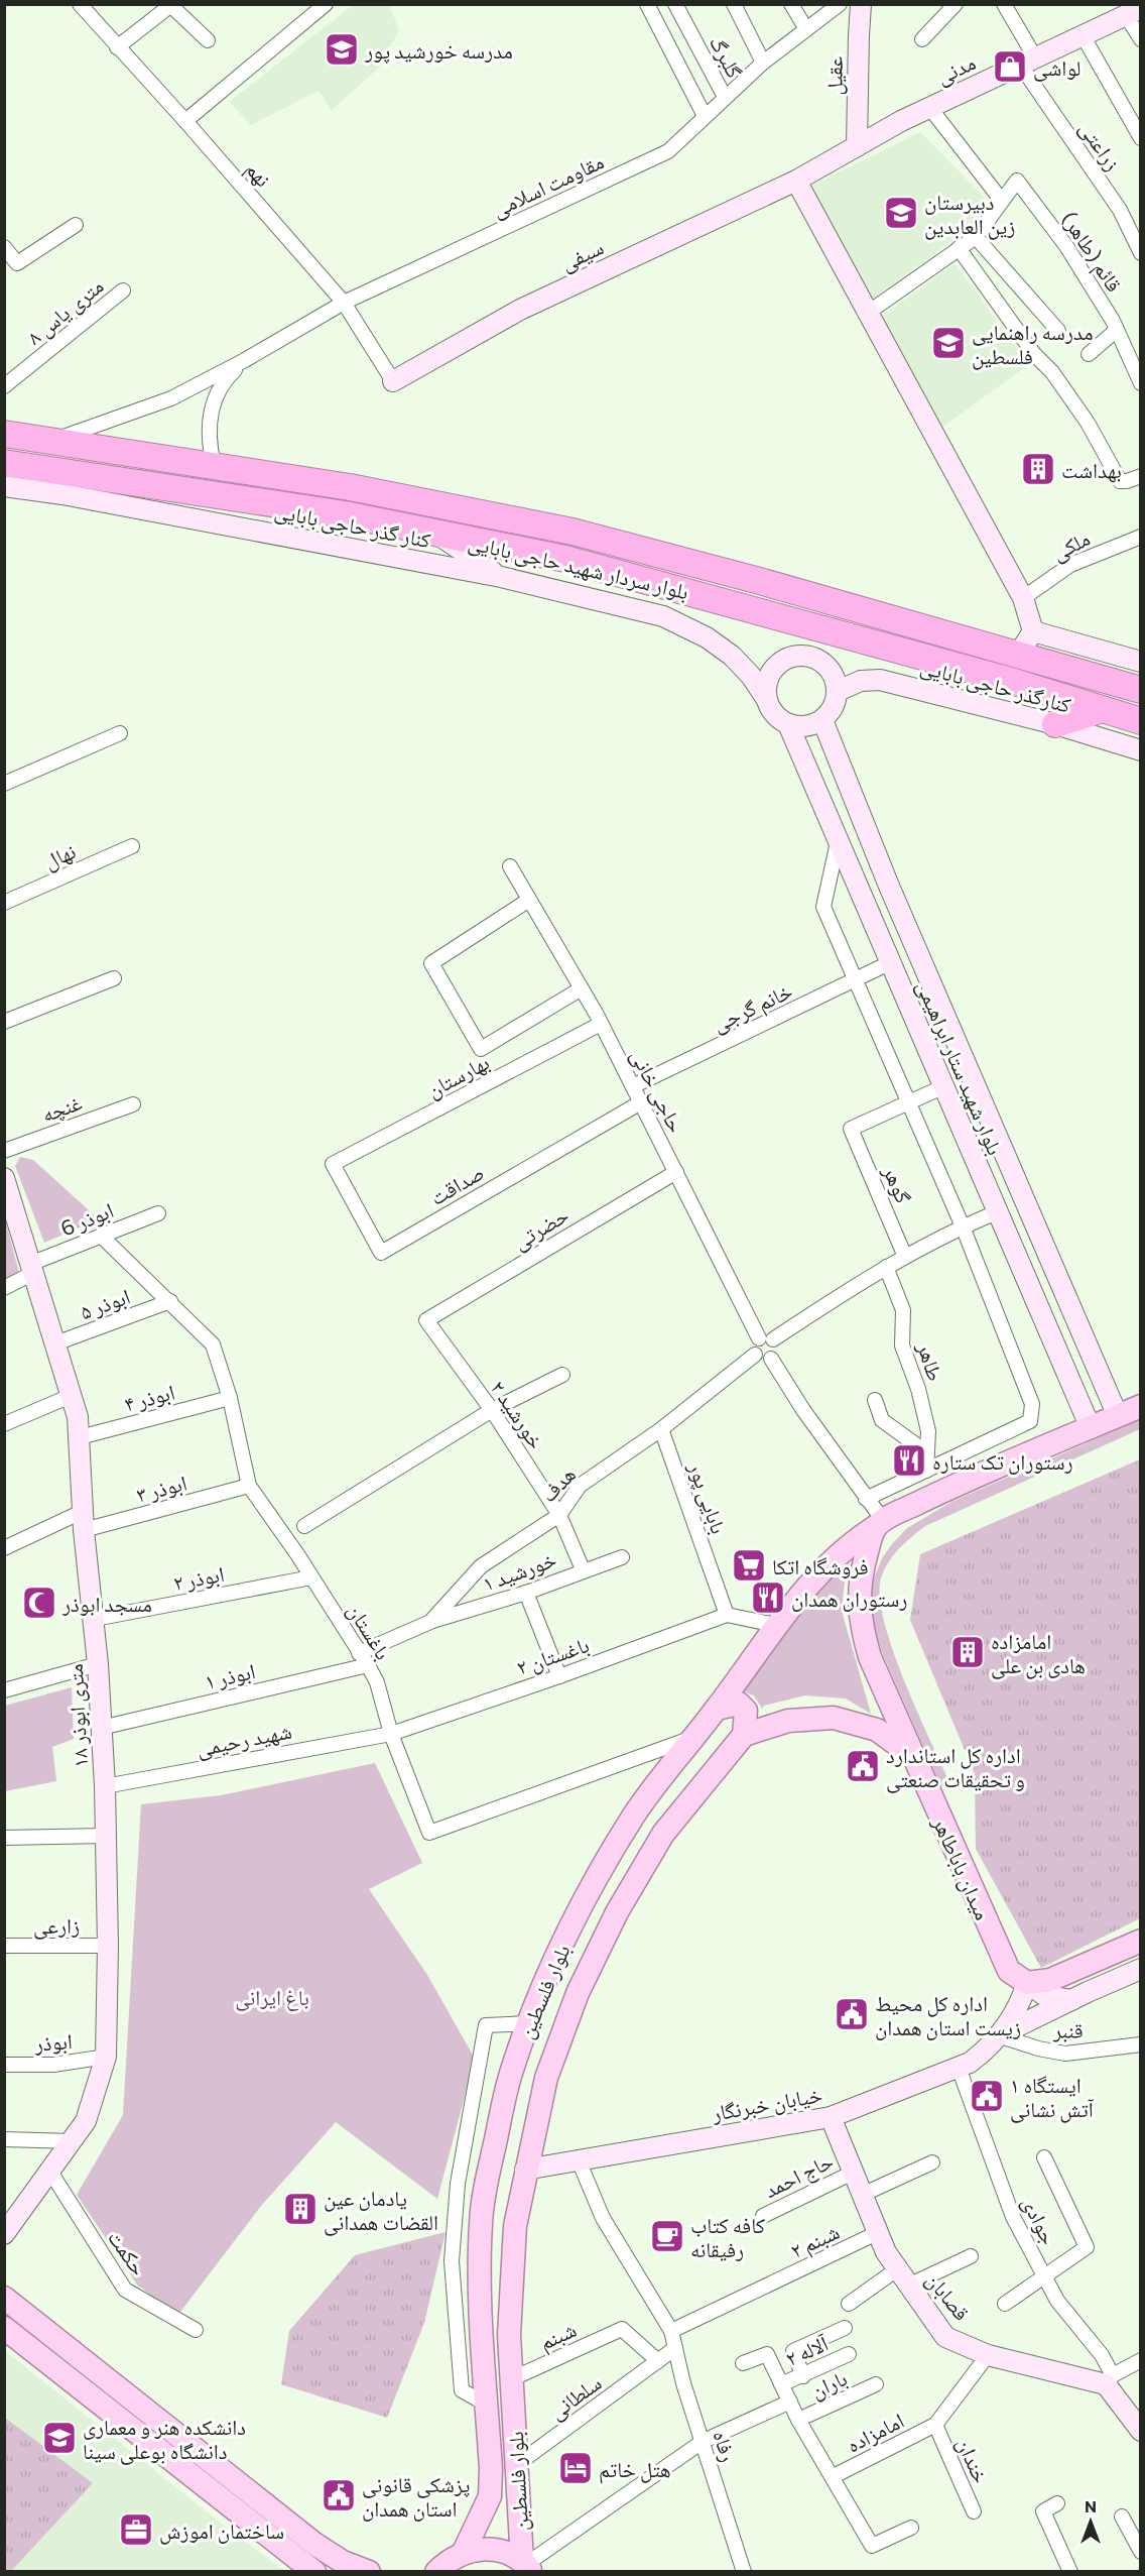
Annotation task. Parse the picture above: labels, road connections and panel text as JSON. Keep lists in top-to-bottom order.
{
  "streets": {
    "highway": ["بلوار سردار شهید حاجی بابایی"],
    "main road": [
      "مدنی",
      "عقیل",
      "سیفی",
      "کنار گذر حاجی بابایی",
      "کنارگذر حاجی بابایی",
      "بلوار شهید ستار ابراهیمی",
      "۱۸ متری ابوذر",
      "میدان باباطاهر",
      "بلوار فلسطین",
      "خیابان خبرنگار",
      "قصابان"
    ],
    "street": [
      "گلبرگ",
      "زراعتی",
      "نهم",
      "مقاومت اسلامی",
      "قائم (طاهر)",
      "۸ متری یاس",
      "ملکی",
      "نهال",
      "خانم گرجی",
      "بهارستان",
      "حاجی خانی",
      "غنچه",
      "صداقت",
      "گوهر",
      "ابوذر 6",
      "حضرتی",
      "ابوذر ۵",
      "طاهر",
      "ابوذر ۴",
      "خورشید ۲",
      "هدف",
      "ابوذر ۳",
      "بابایی پور",
      "خورشید ۱",
      "ابوذر ۲",
      "باغستان",
      "باغستان ۲",
      "ابوذر ۱",
      "شهید رحیمی",
      "زارعی",
      "قنبر",
      "ابوذر",
      "حاج احمد",
      "جوادی",
      "شبنم ۲",
      "حکمت",
      "شبنم",
      "آلاله ۲",
      "باران",
      "سلطانی",
      "امامزاده",
      "رفاه",
      "خندان"
    ]
  },
  "crossings": [
    ["گلبرگ", "مقاومت اسلامی"],
    ["مدنی", "عقیل"],
    ["مدنی", "زراعتی"],
    ["مدنی", "سیفی"],
    ["نهم", "مقاومت اسلامی"],
    ["نهم", "سیفی"],
    ["مقاومت اسلامی", "بلوار سردار شهید حاجی بابایی"],
    ["کنار گذر حاجی بابایی", "کنارگذر حاجی بابایی"],
    ["کنار گذر حاجی بابایی", "بلوار شهید ستار ابراهیمی"],
    ["کنارگذر حاجی بابایی", "بلوار شهید ستار ابراهیمی"],
    ["خانم گرجی", "بلوار شهید ستار ابراهیمی"],
    ["خانم گرجی", "حاجی خانی"],
    ["بهارستان", "حاجی خانی"],
    ["بهارستان", "صداقت"],
    ["حاجی خانی", "صداقت"],
    ["حاجی خانی", "حضرتی"],
    ["حاجی خانی", "هدف"],
    ["ابوذر 6", "باغستان"],
    ["ابوذر 6", "۱۸ متری ابوذر"],
    ["حضرتی", "خورشید ۲"],
    ["ابوذر ۵", "باغستان"],
    ["ابوذر ۵", "۱۸ متری ابوذر"],
    ["ابوذر ۴", "باغستان"],
    ["ابوذر ۴", "۱۸ متری ابوذر"],
    ["خورشید ۲", "هدف"],
    ["خورشید ۲", "خورشید ۱"],
    ["هدف", "بابایی پور"],
    ["هدف", "خورشید ۱"],
    ["هدف", "باغستان"],
    ["ابوذر ۳", "باغستان"],
    ["ابوذر ۳", "۱۸ متری ابوذر"],
    ["بابایی پور", "باغستان ۲"],
    ["ابوذر ۲", "باغستان"],
    ["ابوذر ۲", "۱۸ متری ابوذر"],
    ["باغستان", "باغستان ۲"],
    ["باغستان", "ابوذر ۱"],
    ["باغستان", "شهید رحیمی"],
    ["باغستان", "بلوار فلسطین"],
    ["باغستان ۲", "شهید رحیمی"],
    ["ابوذر ۱", "۱۸ متری ابوذر"],
    ["۱۸ متری ابوذر", "شهید رحیمی"],
    ["۱۸ متری ابوذر", "زارعی"],
    ["۱۸ متری ابوذر", "ابوذر"],
    ["۱۸ متری ابوذر", "حکمت"],
    ["میدان باباطاهر", "بلوار فلسطین"],
    ["میدان باباطاهر", "خیابان خبرنگار"],
    ["بلوار فلسطین", "خیابان خبرنگار"],
    ["بلوار فلسطین", "شبنم"],
    ["بلوار فلسطین", "سلطانی"],
    ["قنبر", "خیابان خبرنگار"],
    ["خیابان خبرنگار", "جوادی"],
    ["خیابان خبرنگار", "قصابان"],
    ["خیابان خبرنگار", "رفاه"],
    ["حاج احمد", "قصابان"],
    ["جوادی", "قصابان"],
    ["شبنم ۲", "قصابان"],
    ["شبنم ۲", "رفاه"],
    ["قصابان", "امامزاده"],
    ["شبنم", "سلطانی"],
    ["آلاله ۲", "امامزاده"],
    ["باران", "امامزاده"],
    ["سلطانی", "رفاه"],
    ["امامزاده", "خندان"]
  ],
  "parks": ["باغ ایرانی"],
  "places": {
    "school or university": [
      "مدرسه خورشید پور",
      "دبیرستان زین العابدین",
      "مدرسه راهنمایی فلسطین",
      "دانشکده هنر و معماری دانشگاه بوعلی سینا"
    ],
    "shop": ["لواشی"],
    "building": ["بهداشت", "امامزاده هادی بن علی", "یادمان عین القضات همدانی"],
    "restaurant": ["رستوران تک ستاره", "رستوران همدان"],
    "supermarket": ["فروشگاه اتکا"],
    "mosque": ["مسجد ابوذر"],
    "public building": [
      "اداره کل استاندارد و تحقیقات صنعتی",
      "اداره کل محیط زیست استان همدان",
      "ایستگاه ۱ آتش نشانی",
      "پزشکی قانونی استان همدان"
    ],
    "cafe": ["کافه کتاب رفیقانه"],
    "hotel": ["هتل خاتم"],
    "office": ["ساختمان اموزش"]
  },
  "north": "top"
}
